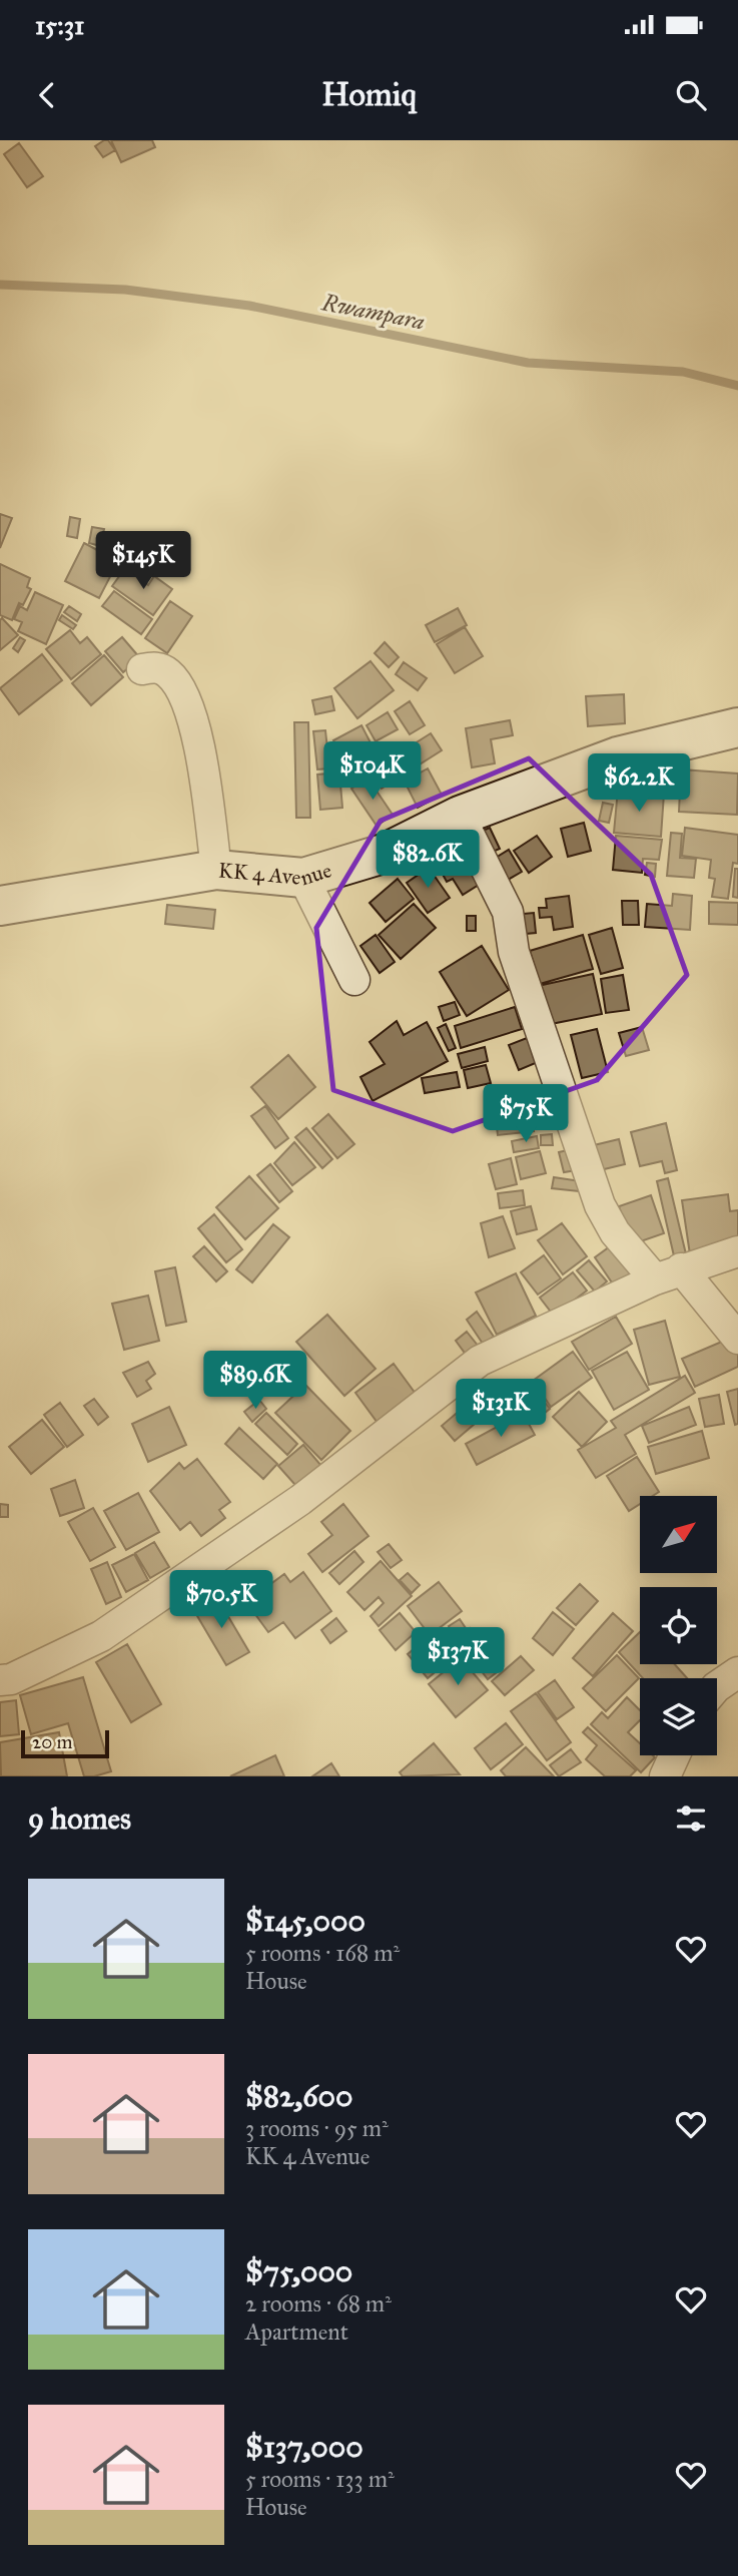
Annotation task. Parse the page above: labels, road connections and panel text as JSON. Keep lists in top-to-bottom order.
{
  "streets": {
    "main road": ["KK 4 Avenue"]
  },
  "water": ["Rwampara"],
  "scale_bar": "20 m",
  "north": "top right",
  "page": {
    "status": "15:31",
    "header": "Homiq",
    "price": [
      "$145K",
      "$104K",
      "$62.2K",
      "$82.6K",
      "$75K",
      "$89.6K",
      "$131K",
      "$70.5K",
      "$137K"
    ],
    "scale": "20 m",
    "heading": "9 homes",
    "list": [
      {
        "name": "$145,000",
        "note": "5 rooms · 168 m² · House"
      },
      {
        "name": "$82,600",
        "note": "3 rooms · 95 m² · KK 4 Avenue"
      },
      {
        "name": "$75,000",
        "note": "2 rooms · 68 m² · Apartment"
      },
      {
        "name": "$137,000",
        "note": "5 rooms · 133 m² · House"
      }
    ]
  }
}
